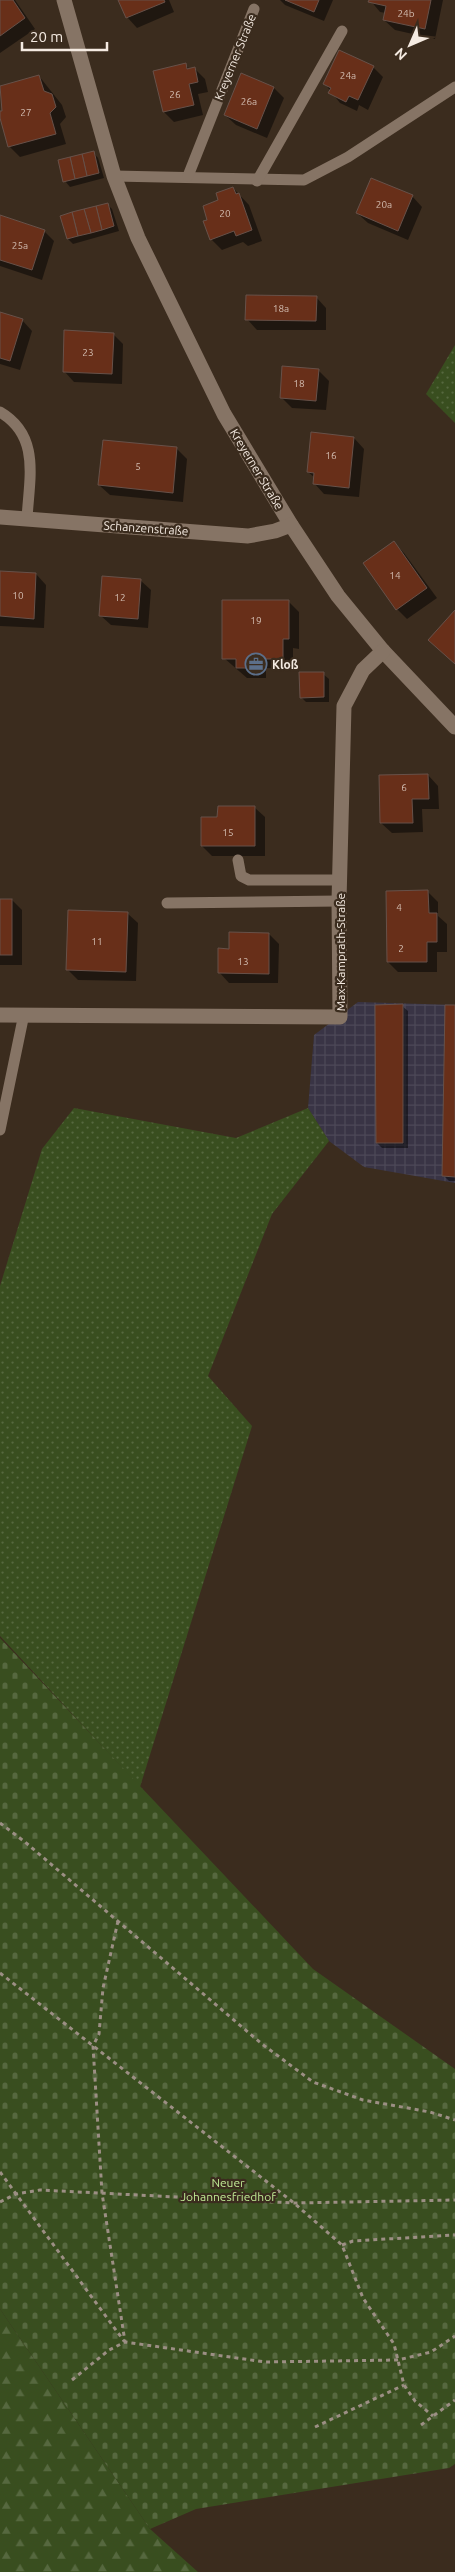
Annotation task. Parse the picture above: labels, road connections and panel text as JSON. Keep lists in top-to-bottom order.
{
  "streets": {
    "street": ["Kreyerner Straße", "Schanzenstraße", "Max-Kamprath-Straße"]
  },
  "crossings": [
    ["Kreyerner Straße", "Schanzenstraße"],
    ["Kreyerner Straße", "Max-Kamprath-Straße"]
  ],
  "parks": ["Neuer Johannesfriedhof"],
  "places": {
    "office": ["Kloß"]
  },
  "house_numbers": [
    "24b",
    "24a",
    "26",
    "26a",
    "27",
    "20a",
    "20",
    "25a",
    "18a",
    "23",
    "18",
    "16",
    "5",
    "14",
    "10",
    "12",
    "19",
    "6",
    "15",
    "4",
    "11",
    "2",
    "13"
  ],
  "scale_bar": "20 m",
  "north": "bottom left"
}
